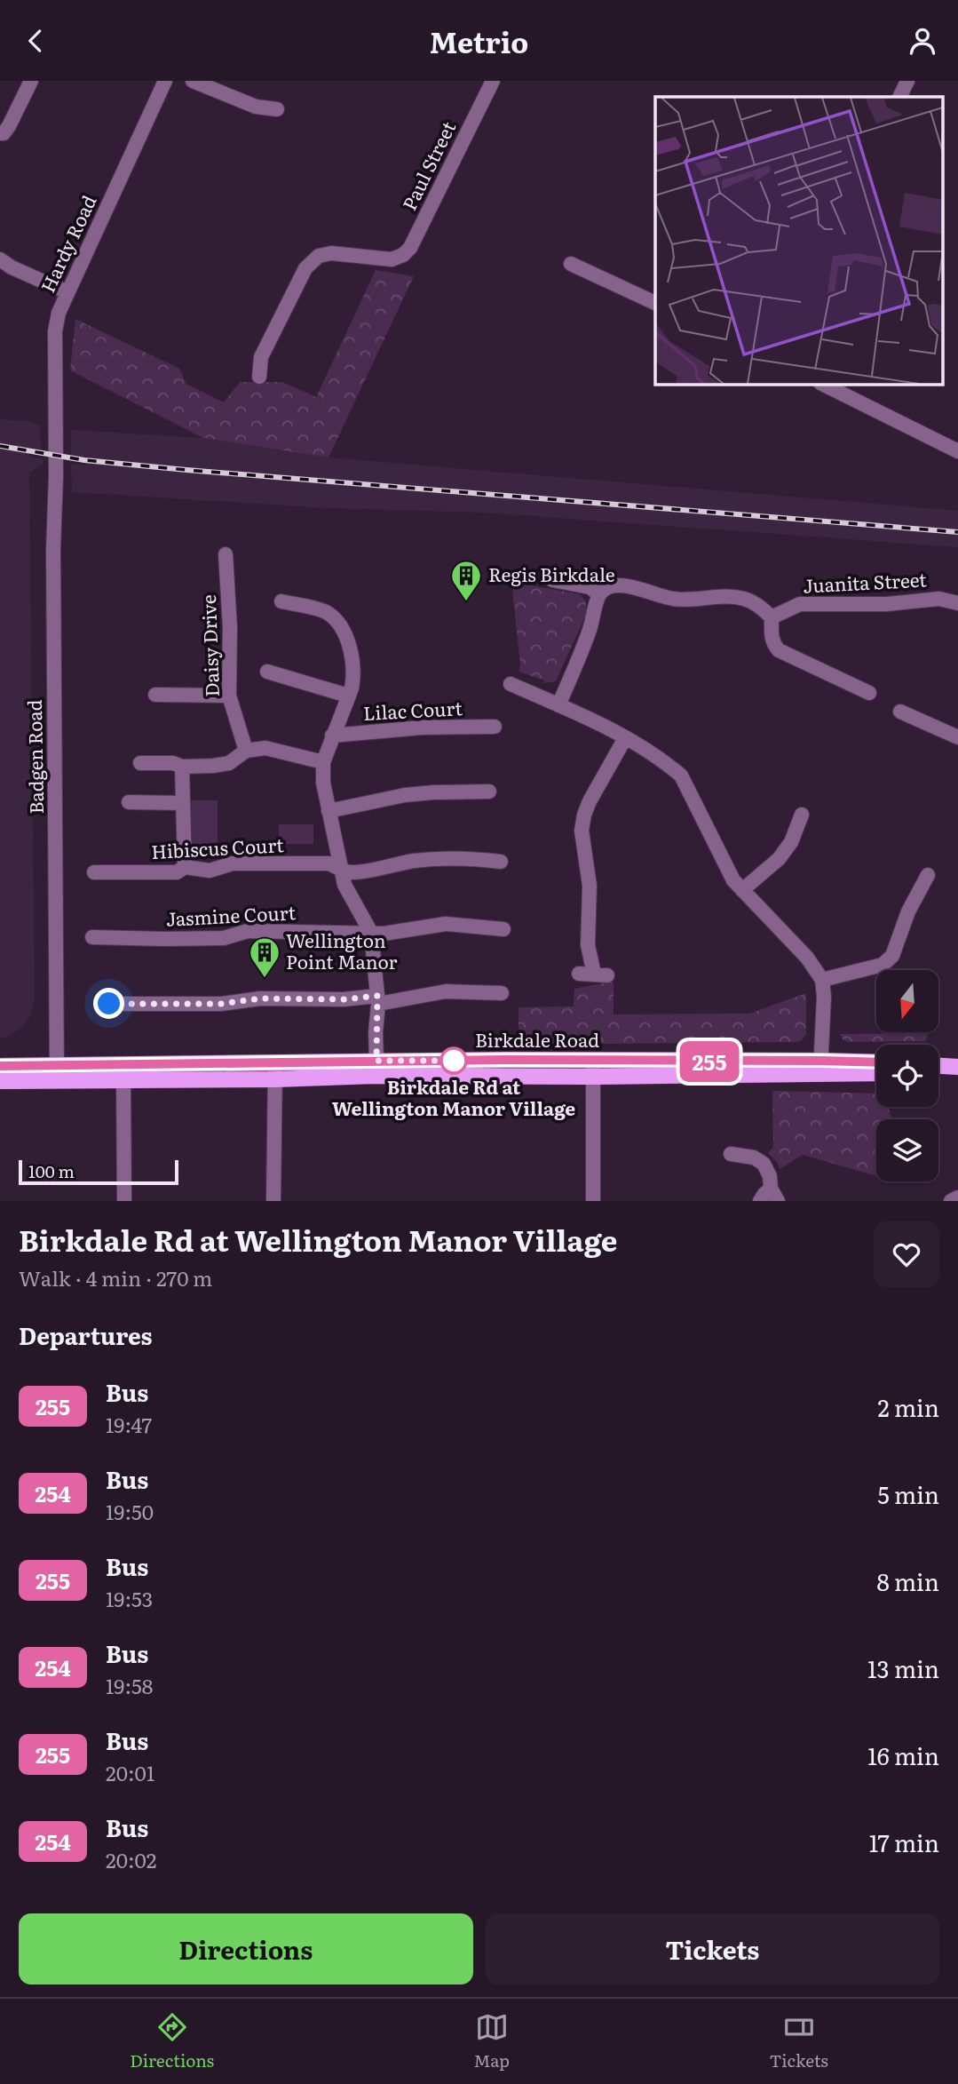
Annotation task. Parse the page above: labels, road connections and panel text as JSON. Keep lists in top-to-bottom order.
{
  "streets": {
    "main road": ["Birkdale Road"],
    "street": [
      "Paul Street",
      "Hardy Road",
      "Juanita Street",
      "Daisy Drive",
      "Lilac Court",
      "Badgen Road",
      "Hibiscus Court",
      "Jasmine Court"
    ]
  },
  "crossings": [
    ["Hardy Road", "Badgen Road"],
    ["Badgen Road", "Birkdale Road"]
  ],
  "places": {
    "building": ["Regis Birkdale", "Wellington Point Manor"],
    "other": ["Birkdale Rd at Wellington Manor Village"]
  },
  "lines": ["bus line 255"],
  "scale_bar": "100 m",
  "north": "bottom",
  "page": {
    "header": "Metrio",
    "on_map": "255",
    "scale": "100 m",
    "heading": [
      ["Birkdale Rd at Wellington Manor Village", "Walk · 4 min · 270 m"],
      "Departures"
    ],
    "list": [
      {
        "mark": "255",
        "name": "Bus",
        "note": "19:47",
        "value": "2 min"
      },
      {
        "mark": "254",
        "name": "Bus",
        "note": "19:50",
        "value": "5 min"
      },
      {
        "mark": "255",
        "name": "Bus",
        "note": "19:53",
        "value": "8 min"
      },
      {
        "mark": "254",
        "name": "Bus",
        "note": "19:58",
        "value": "13 min"
      },
      {
        "mark": "255",
        "name": "Bus",
        "note": "20:01",
        "value": "16 min"
      },
      {
        "mark": "254",
        "name": "Bus",
        "note": "20:02",
        "value": "17 min"
      }
    ],
    "buttons": ["Directions", "Tickets"],
    "tabs": ["Directions", "Map", "Tickets"]
  }
}
